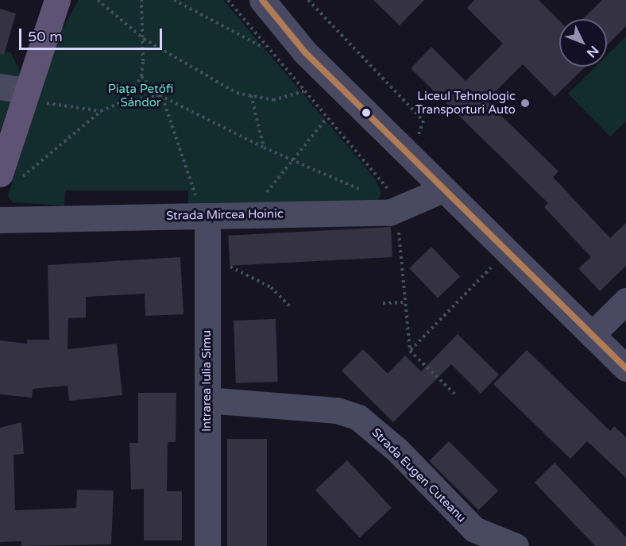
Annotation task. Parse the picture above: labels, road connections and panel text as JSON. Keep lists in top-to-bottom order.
{
  "streets": {
    "street": ["Strada Mircea Hoinic", "Intrarea Iulia Simu", "Strada Eugen Cuteanu"]
  },
  "crossings": [
    ["Strada Mircea Hoinic", "Intrarea Iulia Simu"],
    ["Intrarea Iulia Simu", "Strada Eugen Cuteanu"]
  ],
  "parks": ["Piața Petőfi Sándor"],
  "places": ["Liceul Tehnologic Transporturi Auto"],
  "scale_bar": "50 m",
  "north": "bottom right"
}
